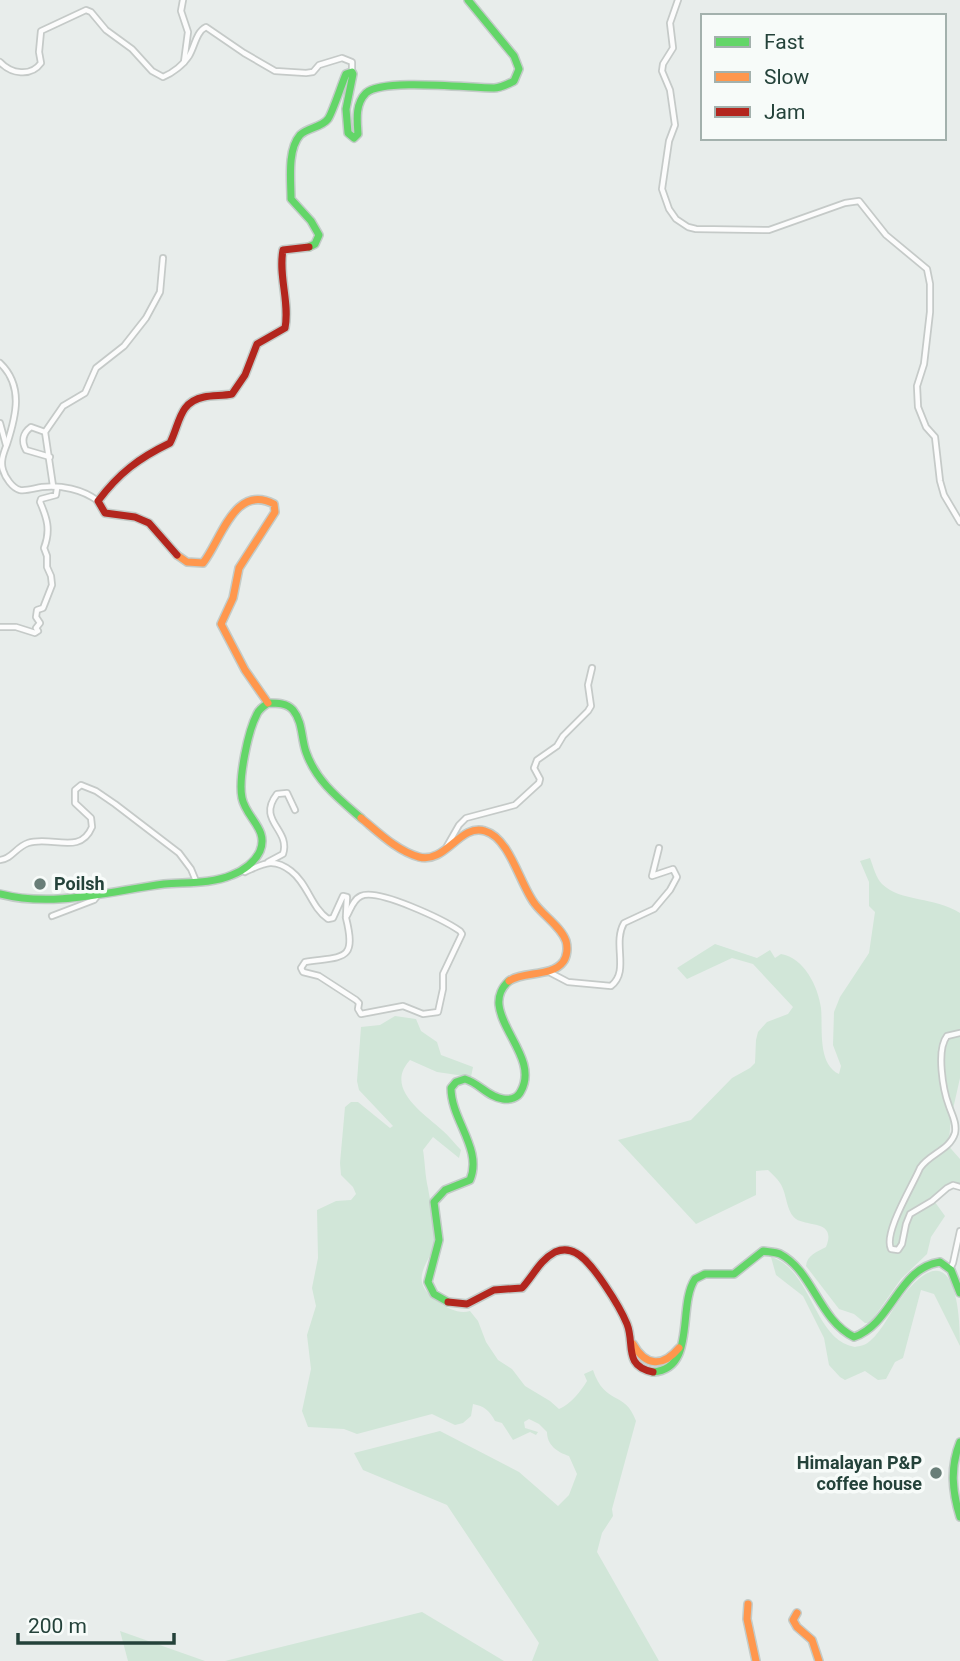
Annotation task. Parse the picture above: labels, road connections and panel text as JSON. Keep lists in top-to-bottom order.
{
  "places": ["Poilsh", "Himalayan P&P coffee house"],
  "legend": ["Fast", "Slow", "Jam"],
  "scale_bar": "200 m"
}
